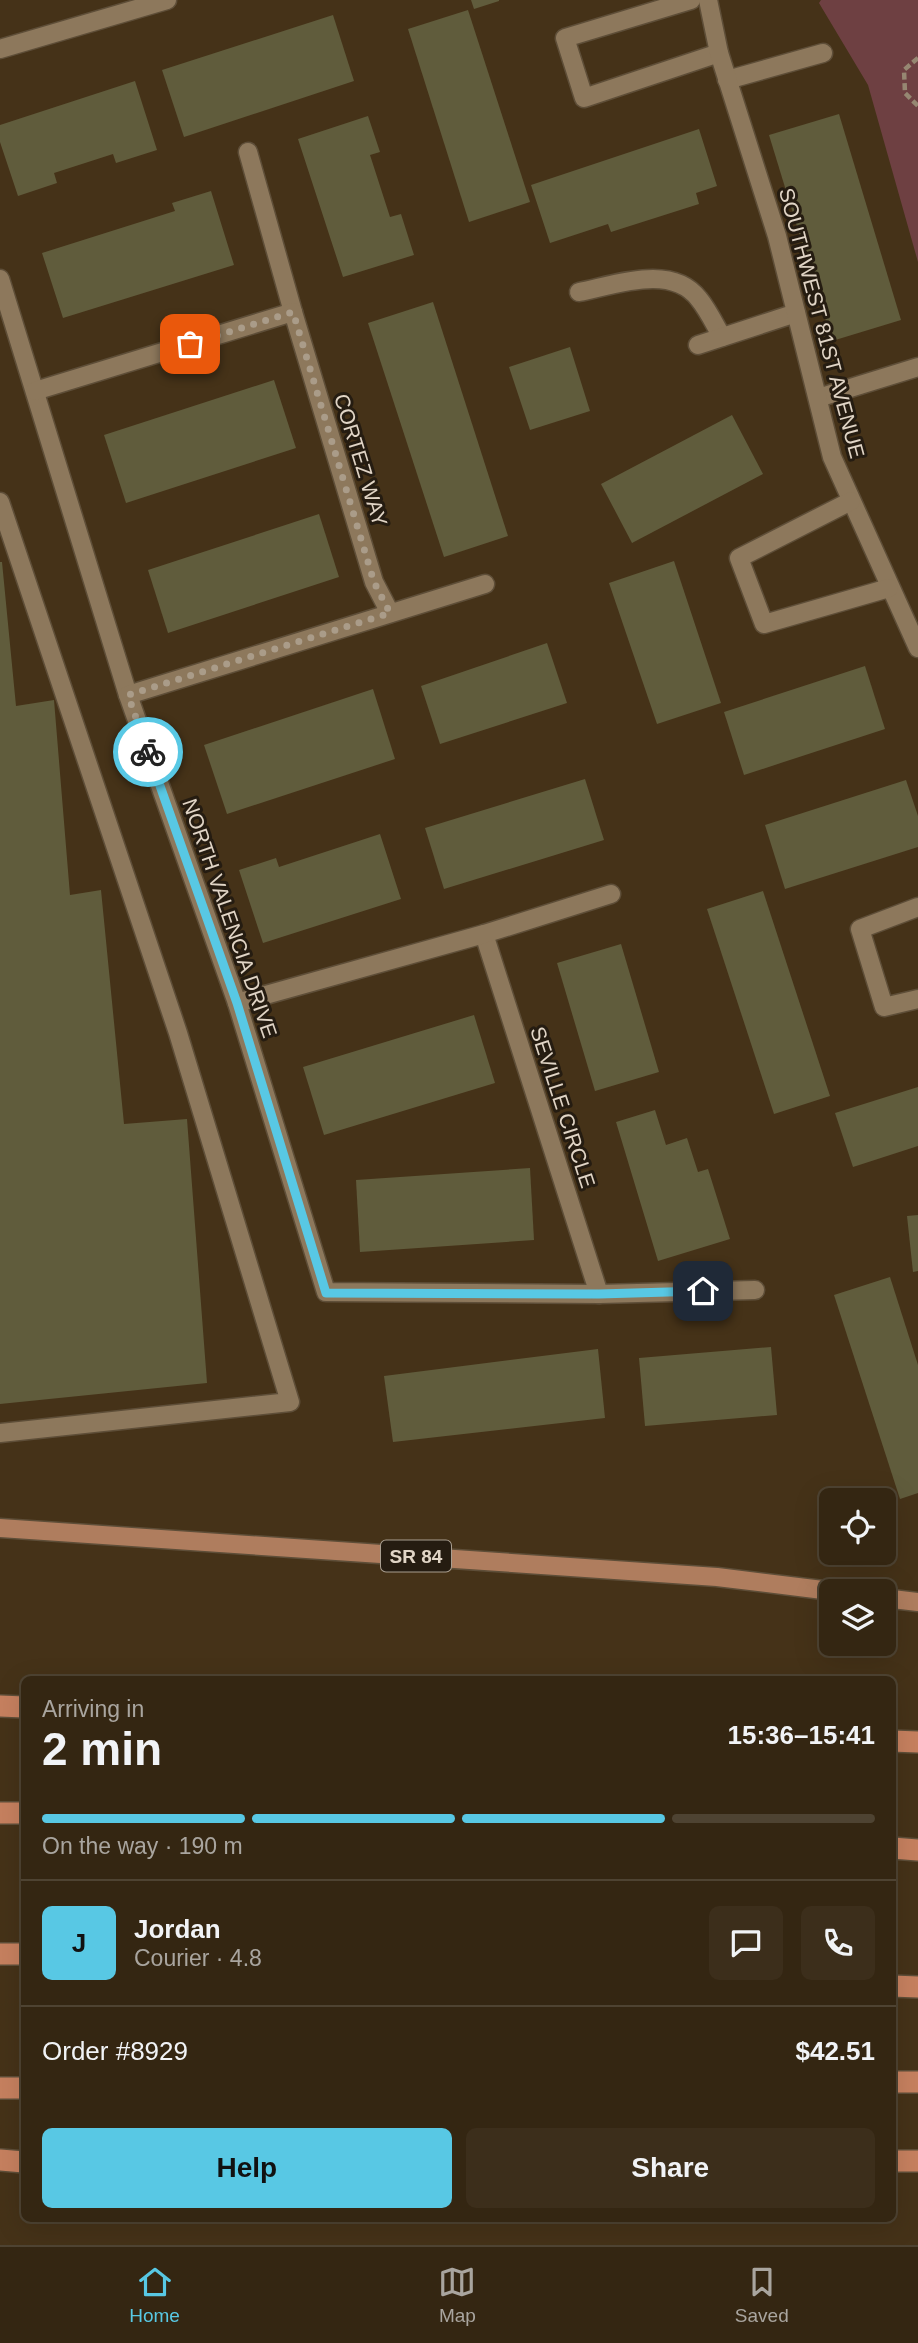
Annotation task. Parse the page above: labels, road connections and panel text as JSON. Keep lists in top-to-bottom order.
{
  "streets": {
    "main road": ["SR 84"],
    "street": [
      "SOUTHWEST 81ST AVENUE",
      "CORTEZ WAY",
      "NORTH VALENCIA DRIVE",
      "SEVILLE CIRCLE"
    ]
  },
  "crossings": [
    ["NORTH VALENCIA DRIVE", "SEVILLE CIRCLE"]
  ],
  "page": {
    "heading": ["2 min", "Arriving in", "15:36–15:41"],
    "panel": [
      "Jordan",
      "Courier · 4.8",
      "Order #8929",
      "$42.51"
    ],
    "bar": "On the way · 190 m",
    "round": "J",
    "buttons": ["Help", "Share"],
    "tabs": ["Home", "Map", "Saved"]
  }
}
